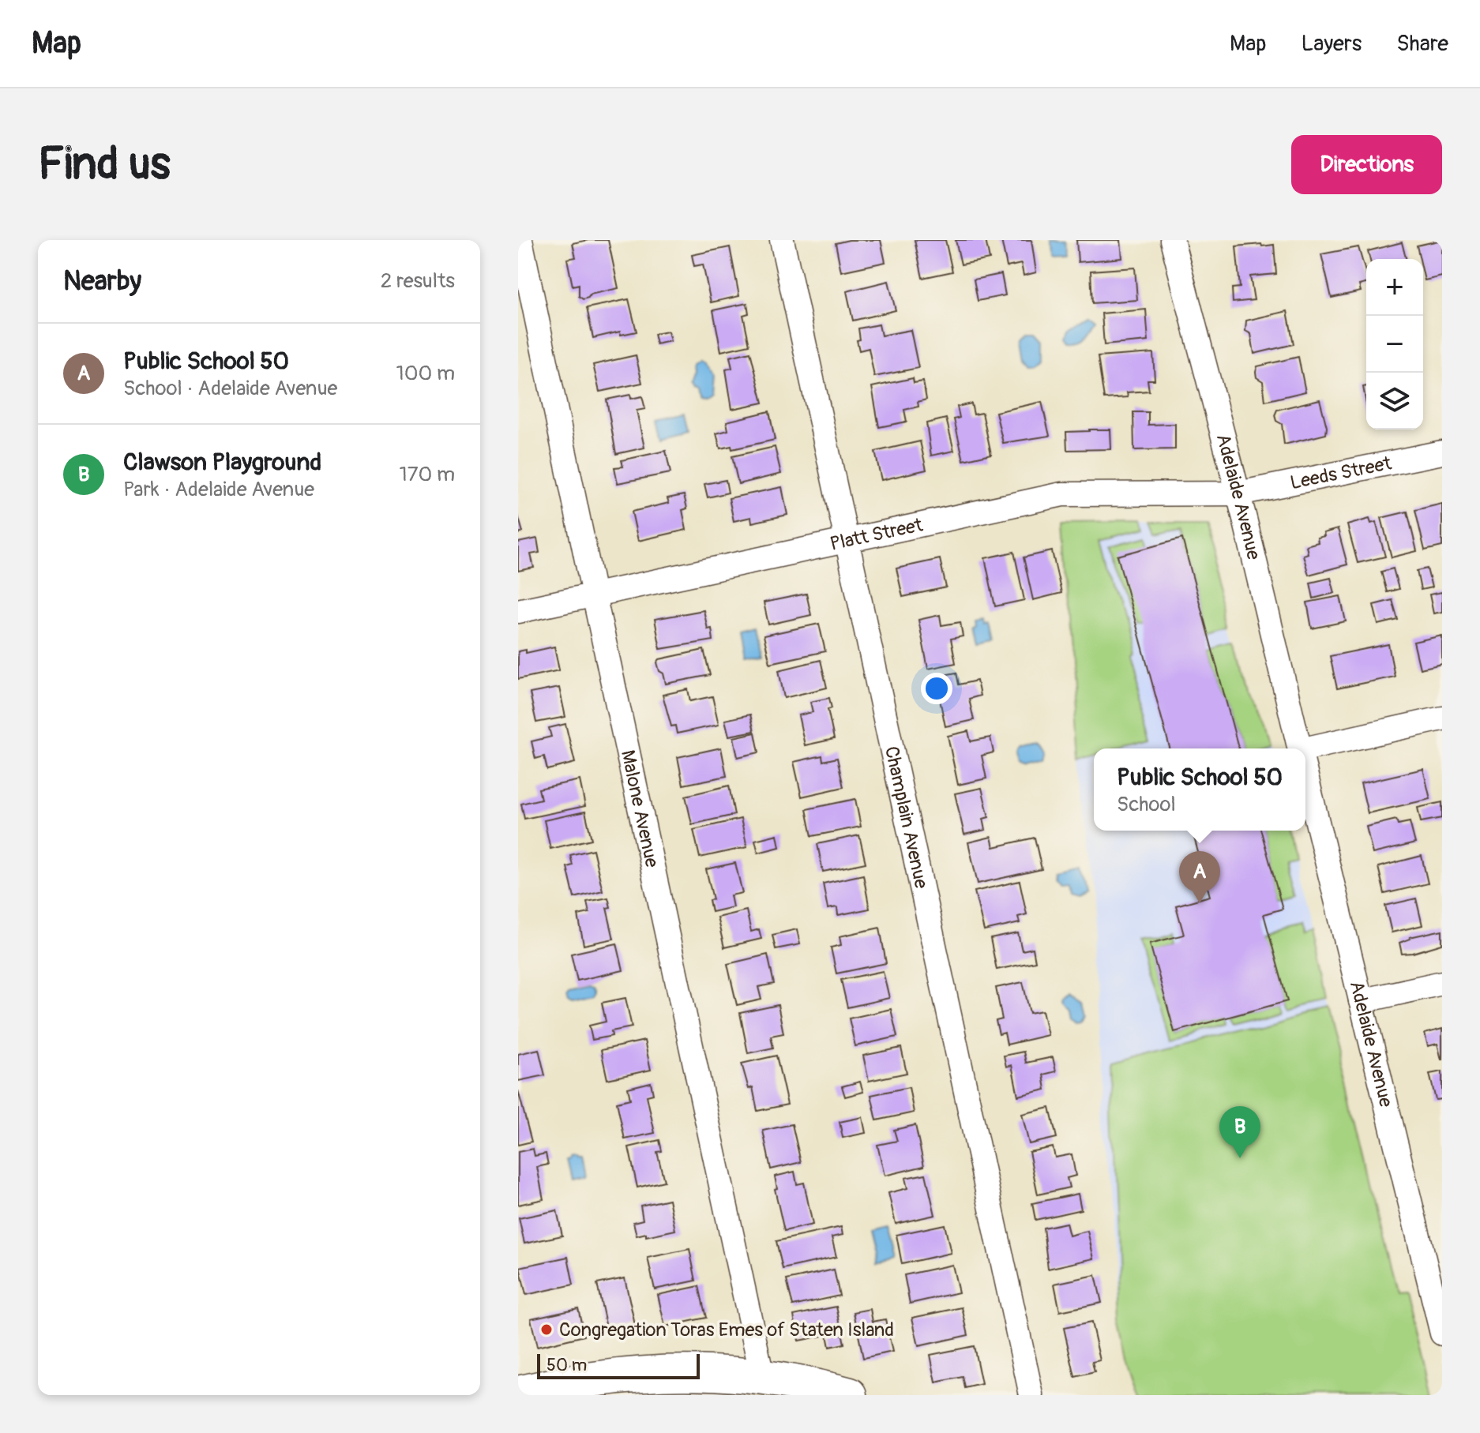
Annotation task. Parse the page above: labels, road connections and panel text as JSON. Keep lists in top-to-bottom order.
{
  "streets": {
    "street": [
      "Leeds Street",
      "Adelaide Avenue",
      "Platt Street",
      "Malone Avenue",
      "Champlain Avenue"
    ]
  },
  "crossings": [
    ["Leeds Street", "Adelaide Avenue"],
    ["Leeds Street", "Platt Street"],
    ["Adelaide Avenue", "Platt Street"],
    ["Platt Street", "Malone Avenue"],
    ["Platt Street", "Champlain Avenue"]
  ],
  "places": ["Congregation Toras Emes of Staten Island"],
  "scale_bar": "50 m",
  "page": {
    "header": "Map",
    "nav": ["Map", "Layers", "Share"],
    "buttons": "Directions",
    "title": "Find us",
    "heading": ["Nearby", "2 results"],
    "map_buttons": ["+", "−"],
    "list": [
      {
        "mark": "A",
        "name": "Public School 50",
        "note": "School · Adelaide Avenue",
        "value": "100 m"
      },
      {
        "mark": "B",
        "name": "Clawson Playground",
        "note": "Park · Adelaide Avenue",
        "value": "170 m"
      }
    ],
    "popup": ["Public School 50", "School"],
    "pins": ["A", "B"],
    "scale": "50 m"
  }
}
